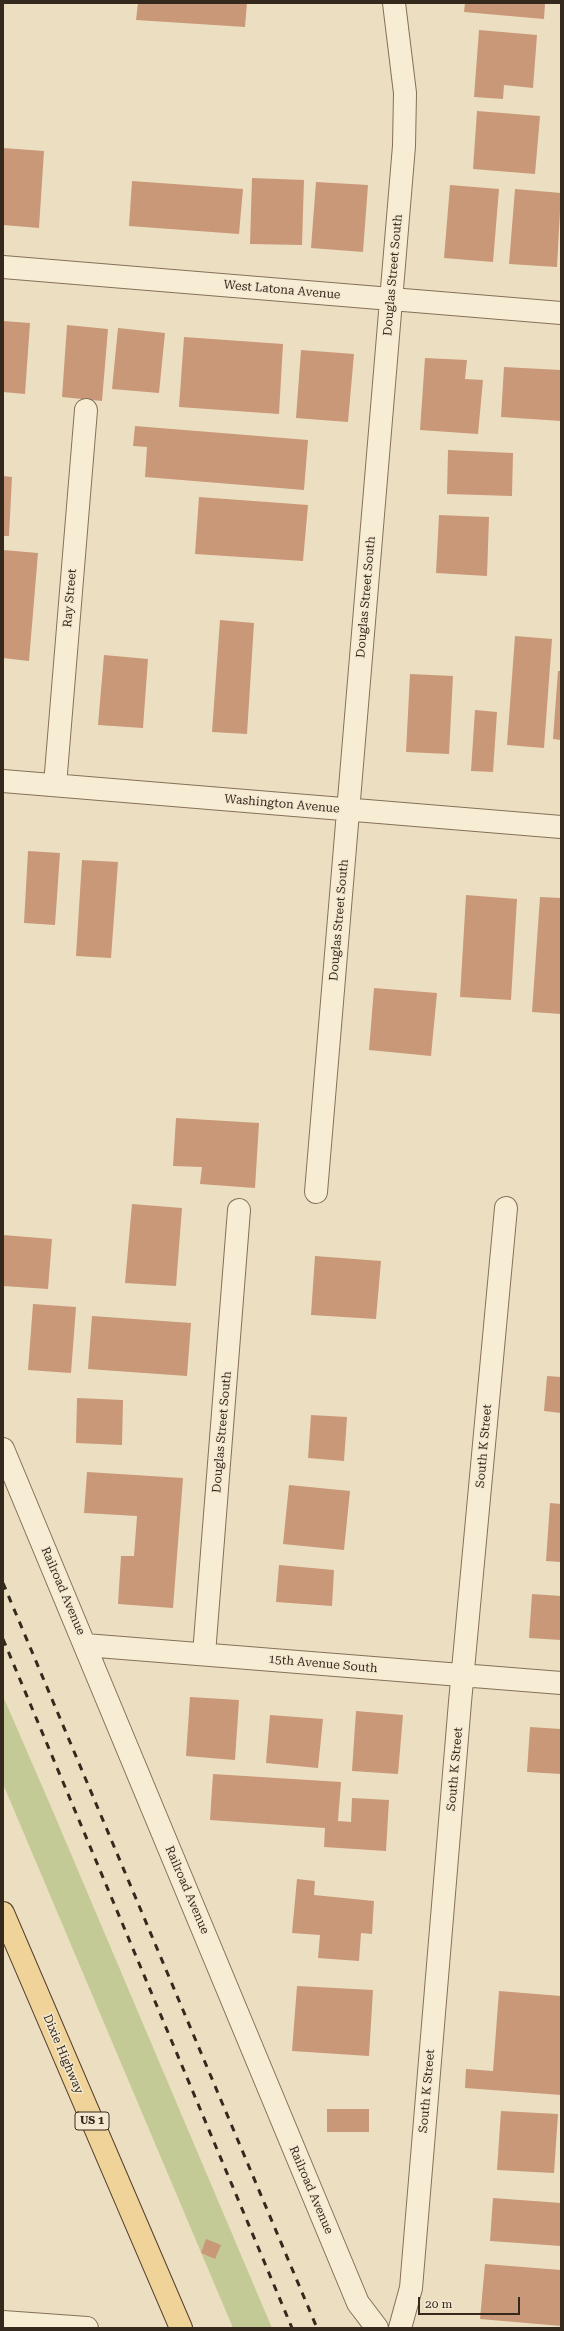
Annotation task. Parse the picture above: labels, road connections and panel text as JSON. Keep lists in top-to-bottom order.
{
  "streets": {
    "main road": ["Dixie Highway", "US 1"],
    "street": [
      "Douglas Street South",
      "West Latona Avenue",
      "Ray Street",
      "Washington Avenue",
      "South K Street",
      "Railroad Avenue",
      "15th Avenue South"
    ]
  },
  "crossings": [
    ["Douglas Street South", "West Latona Avenue"],
    ["Douglas Street South", "Washington Avenue"],
    ["Douglas Street South", "15th Avenue South"],
    ["Ray Street", "Washington Avenue"],
    ["South K Street", "15th Avenue South"],
    ["Railroad Avenue", "15th Avenue South"]
  ],
  "scale_bar": "20 m"
}
